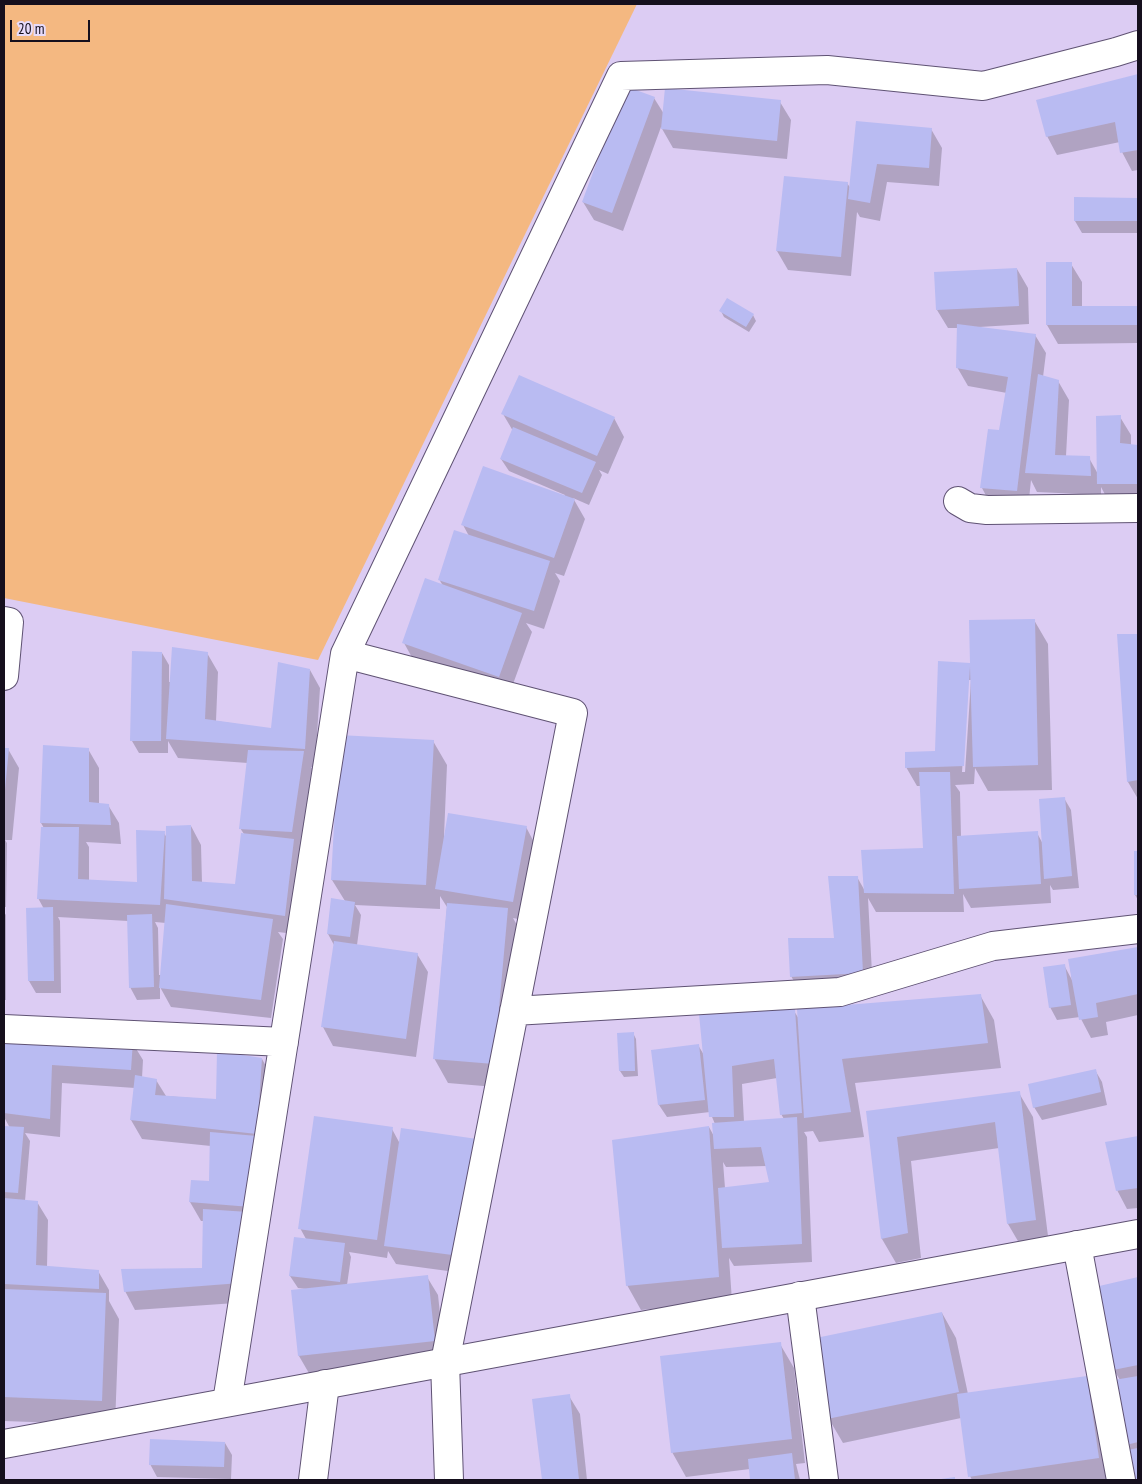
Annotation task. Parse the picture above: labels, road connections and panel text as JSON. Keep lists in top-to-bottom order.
{
  "scale_bar": "20 m"
}
